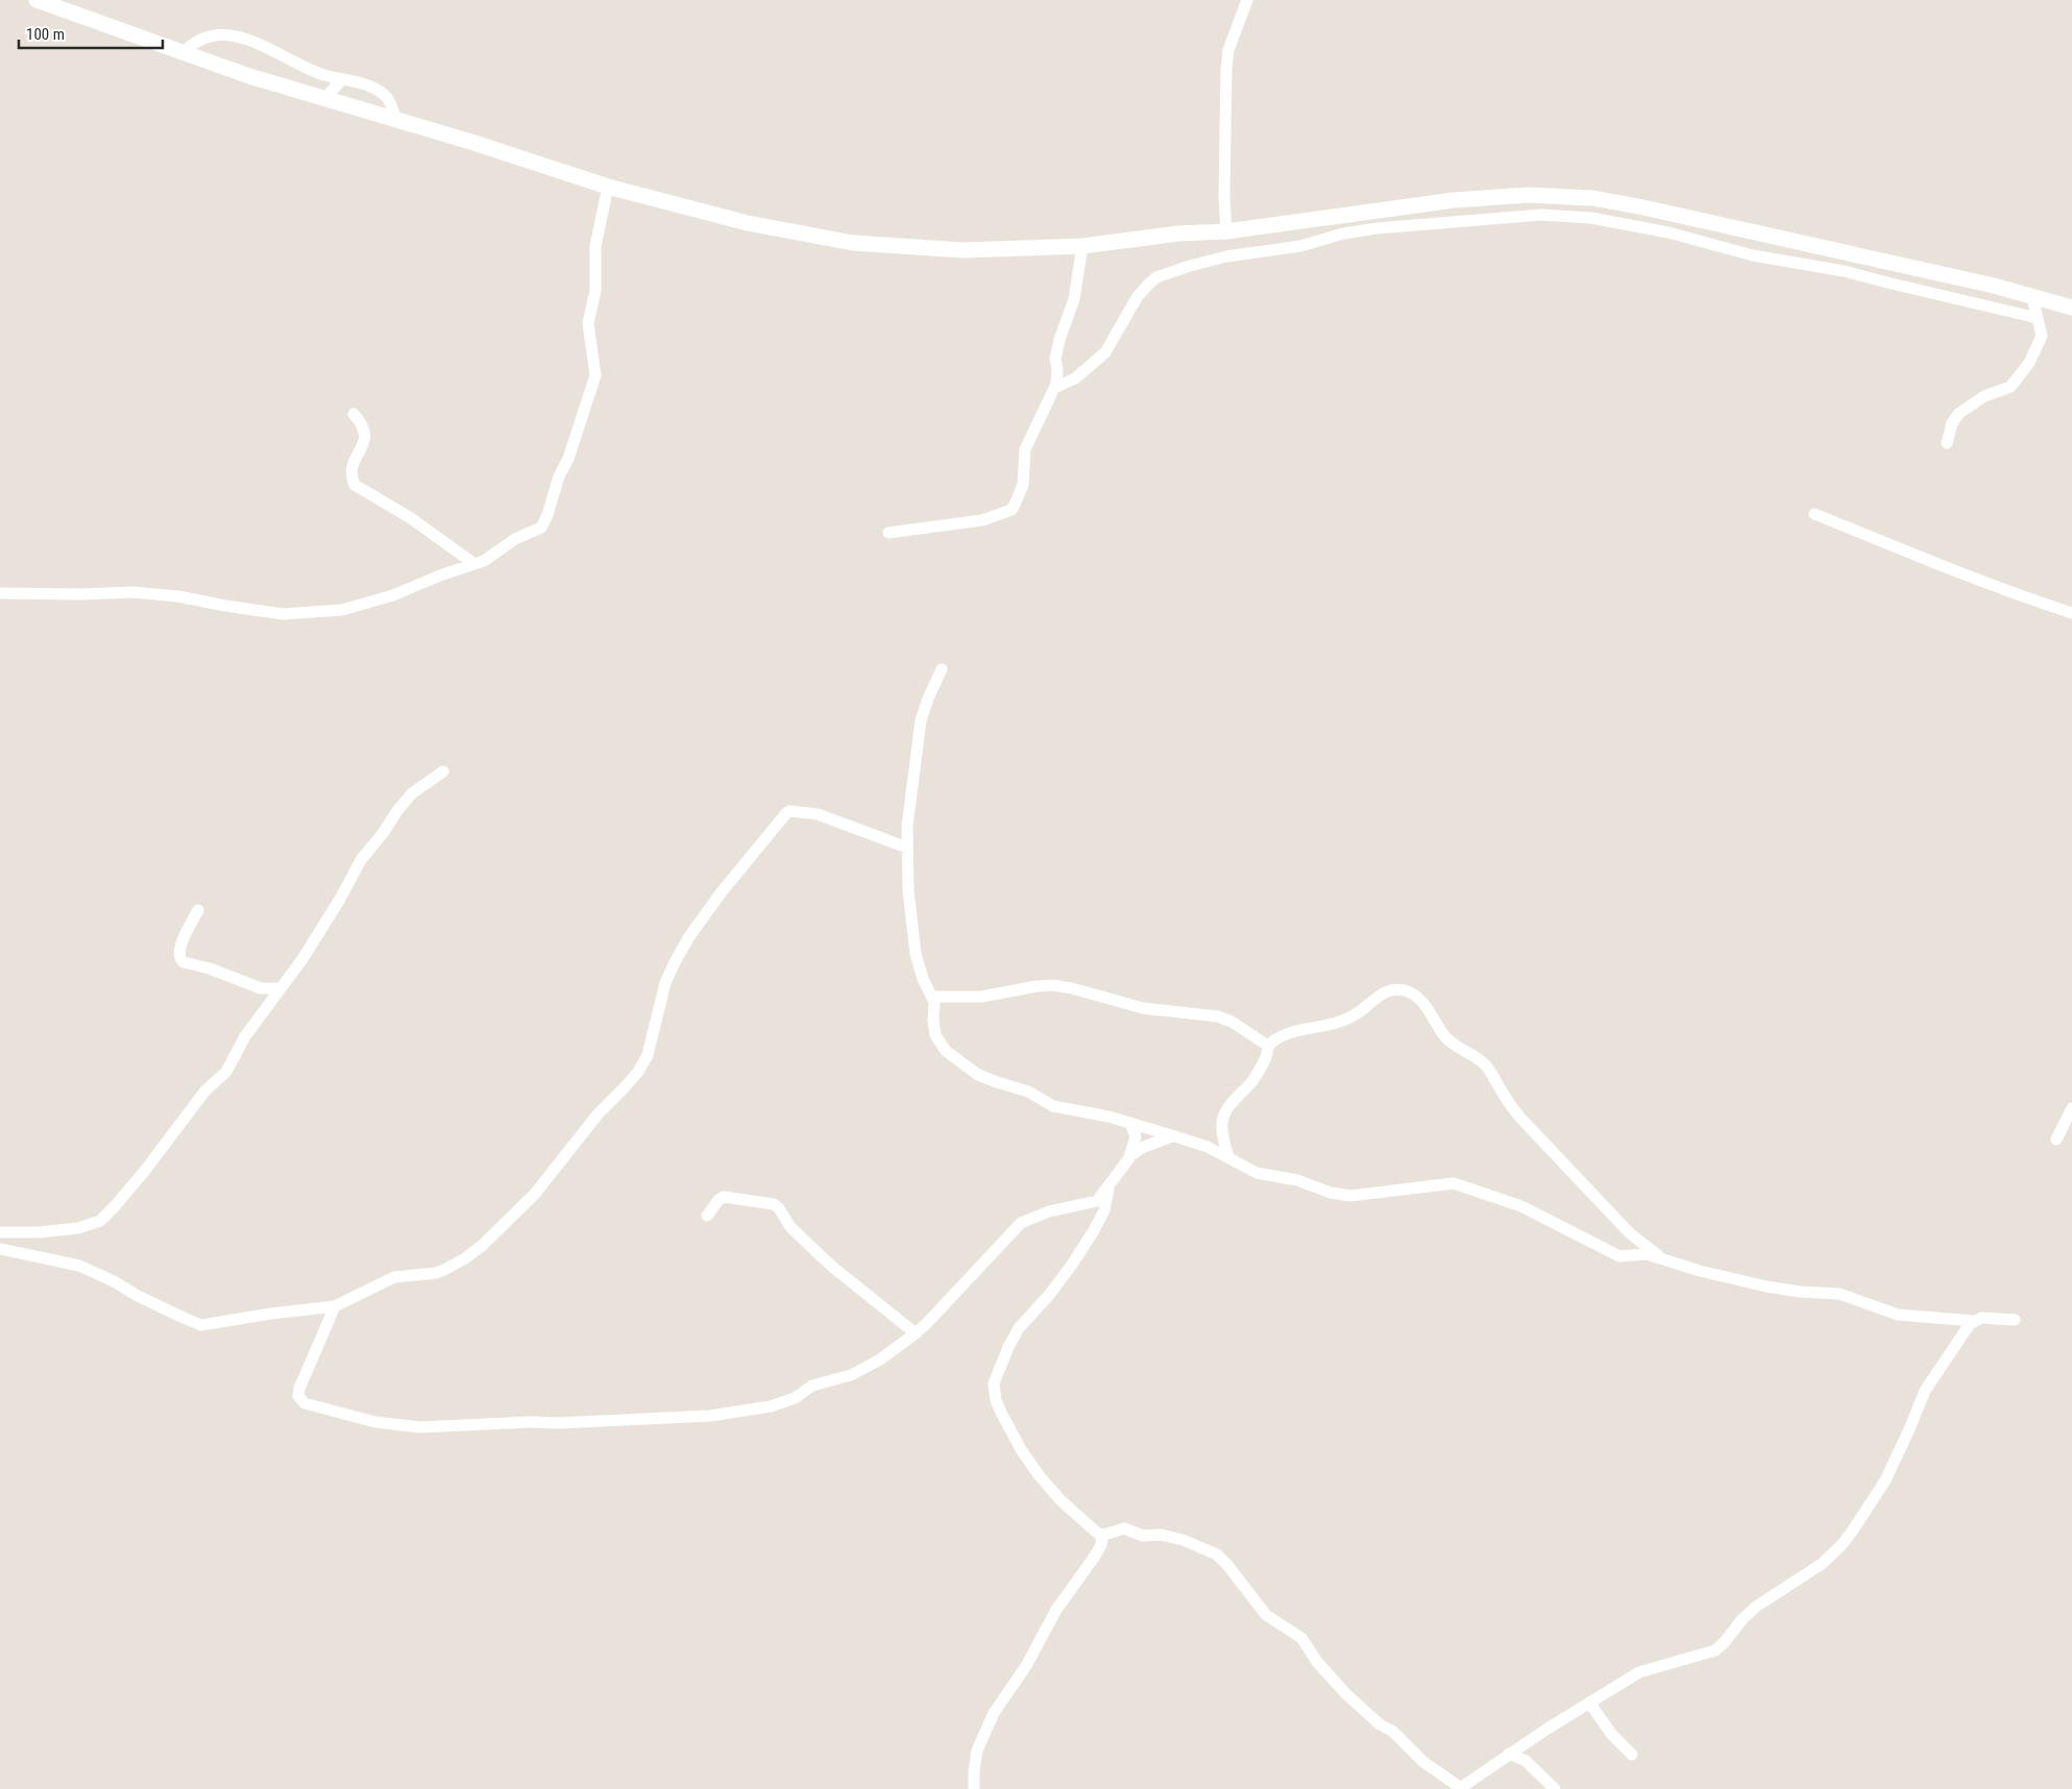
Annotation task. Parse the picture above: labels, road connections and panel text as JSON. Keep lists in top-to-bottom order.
{
  "scale_bar": "100 m"
}
